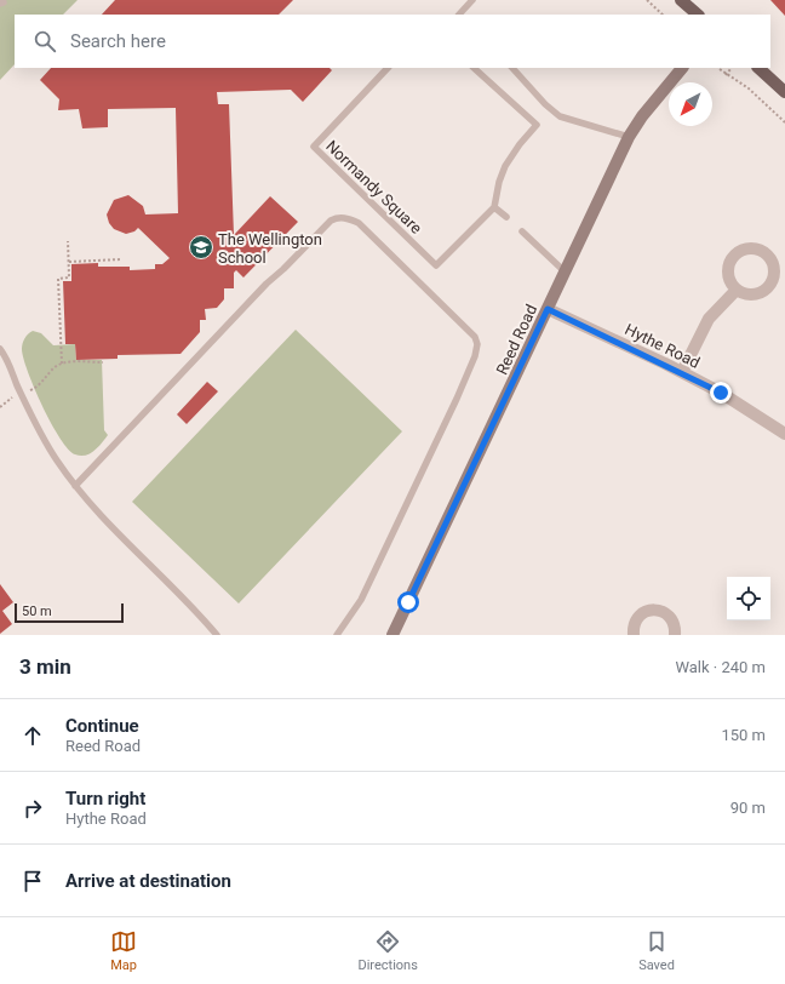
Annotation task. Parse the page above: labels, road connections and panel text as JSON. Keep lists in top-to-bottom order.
{
  "streets": {
    "main road": ["Reed Road"],
    "street": ["Hythe Road"],
    "lane": ["Normandy Square"]
  },
  "crossings": [
    ["Reed Road", "Hythe Road"]
  ],
  "places": {
    "school or university": ["The Wellington School"]
  },
  "scale_bar": "50 m",
  "north": "bottom left",
  "page": {
    "search": "Search here",
    "scale": "50 m",
    "heading": ["3 min", "Walk · 240 m"],
    "list": [
      ["Continue", "Reed Road", "150 m"],
      ["Turn right", "Hythe Road", "90 m"],
      "Arrive at destination"
    ],
    "nav": ["Map", "Directions", "Saved"]
  }
}
